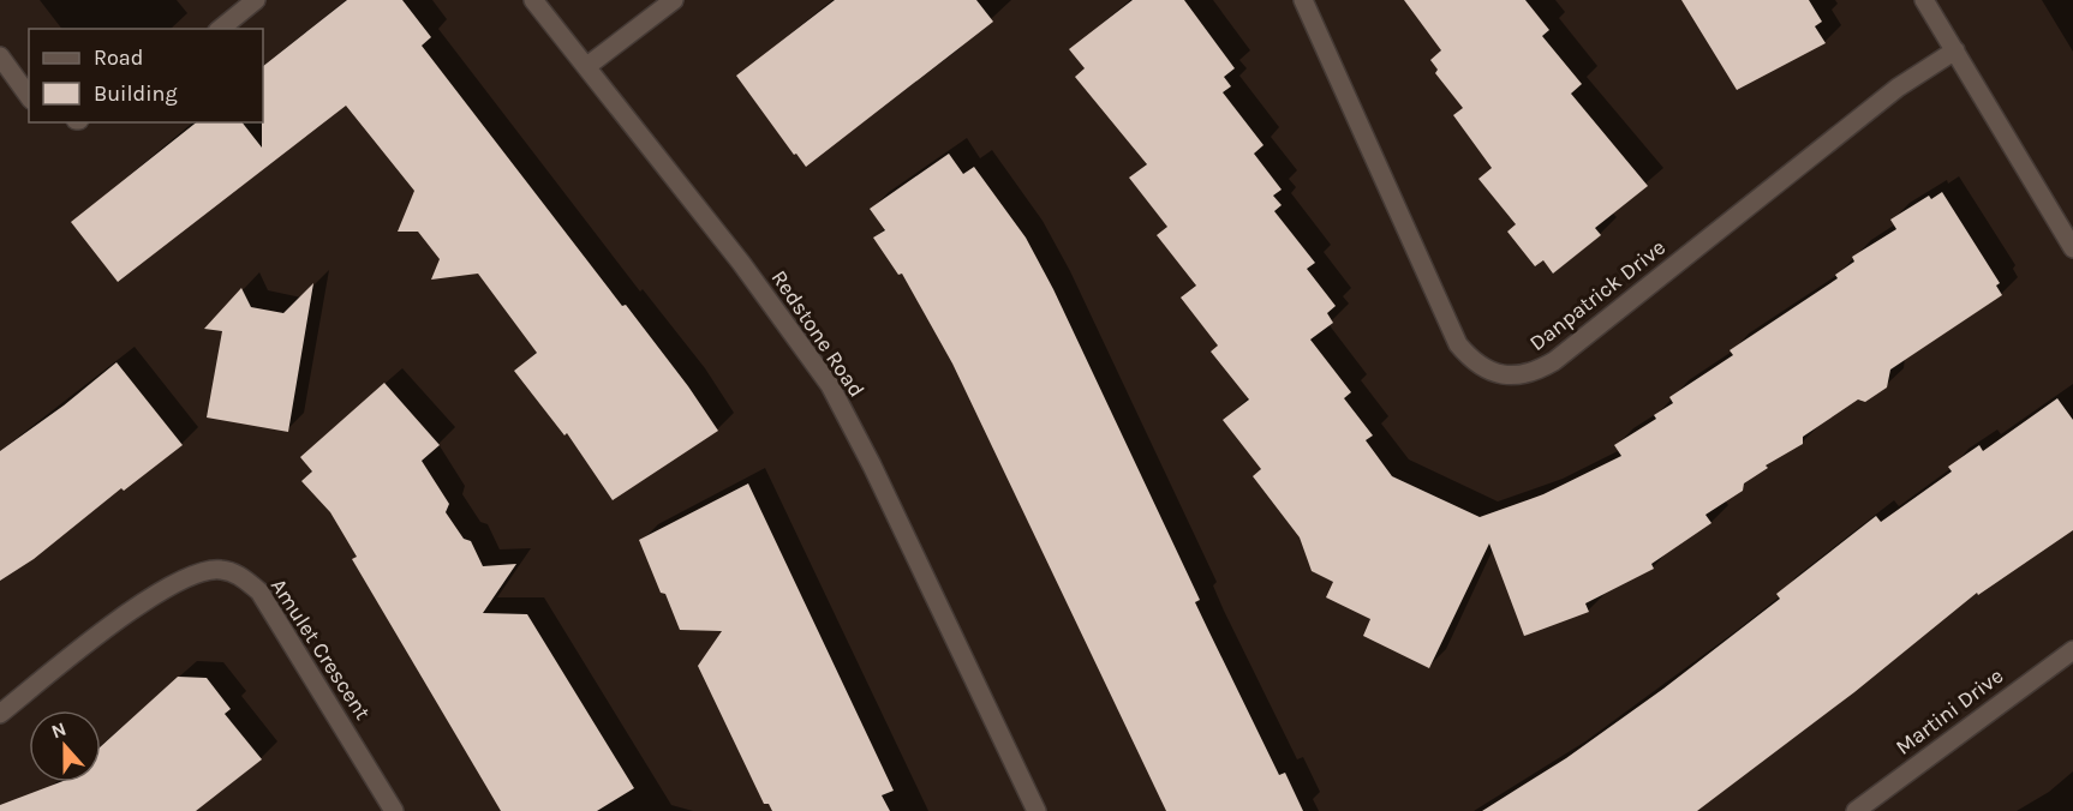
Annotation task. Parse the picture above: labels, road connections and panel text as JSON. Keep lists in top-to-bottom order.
{
  "streets": {
    "street": [
      "Danpatrick Drive",
      "Redstone Road",
      "Amulet Crescent",
      "Martini Drive"
    ]
  },
  "legend": ["Road", "Building"],
  "north": "top"
}
